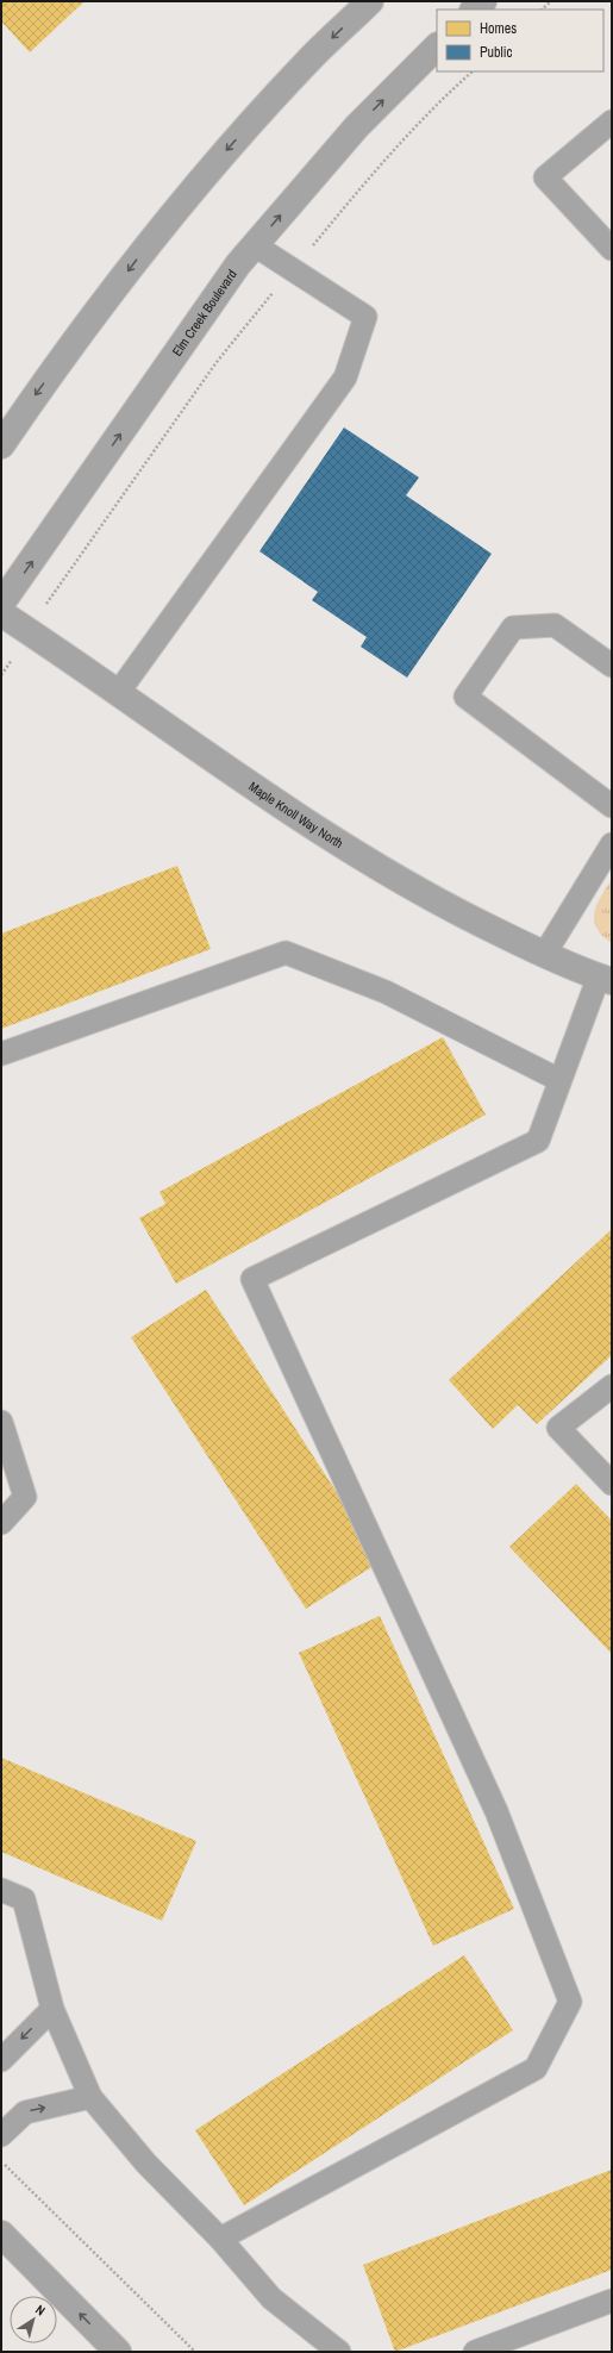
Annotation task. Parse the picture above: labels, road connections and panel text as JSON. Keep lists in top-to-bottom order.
{
  "streets": {
    "main road": ["Elm Creek Boulevard"],
    "street": ["Maple Knoll Way North"]
  },
  "legend": ["Homes", "Public"],
  "north": "top right"
}
